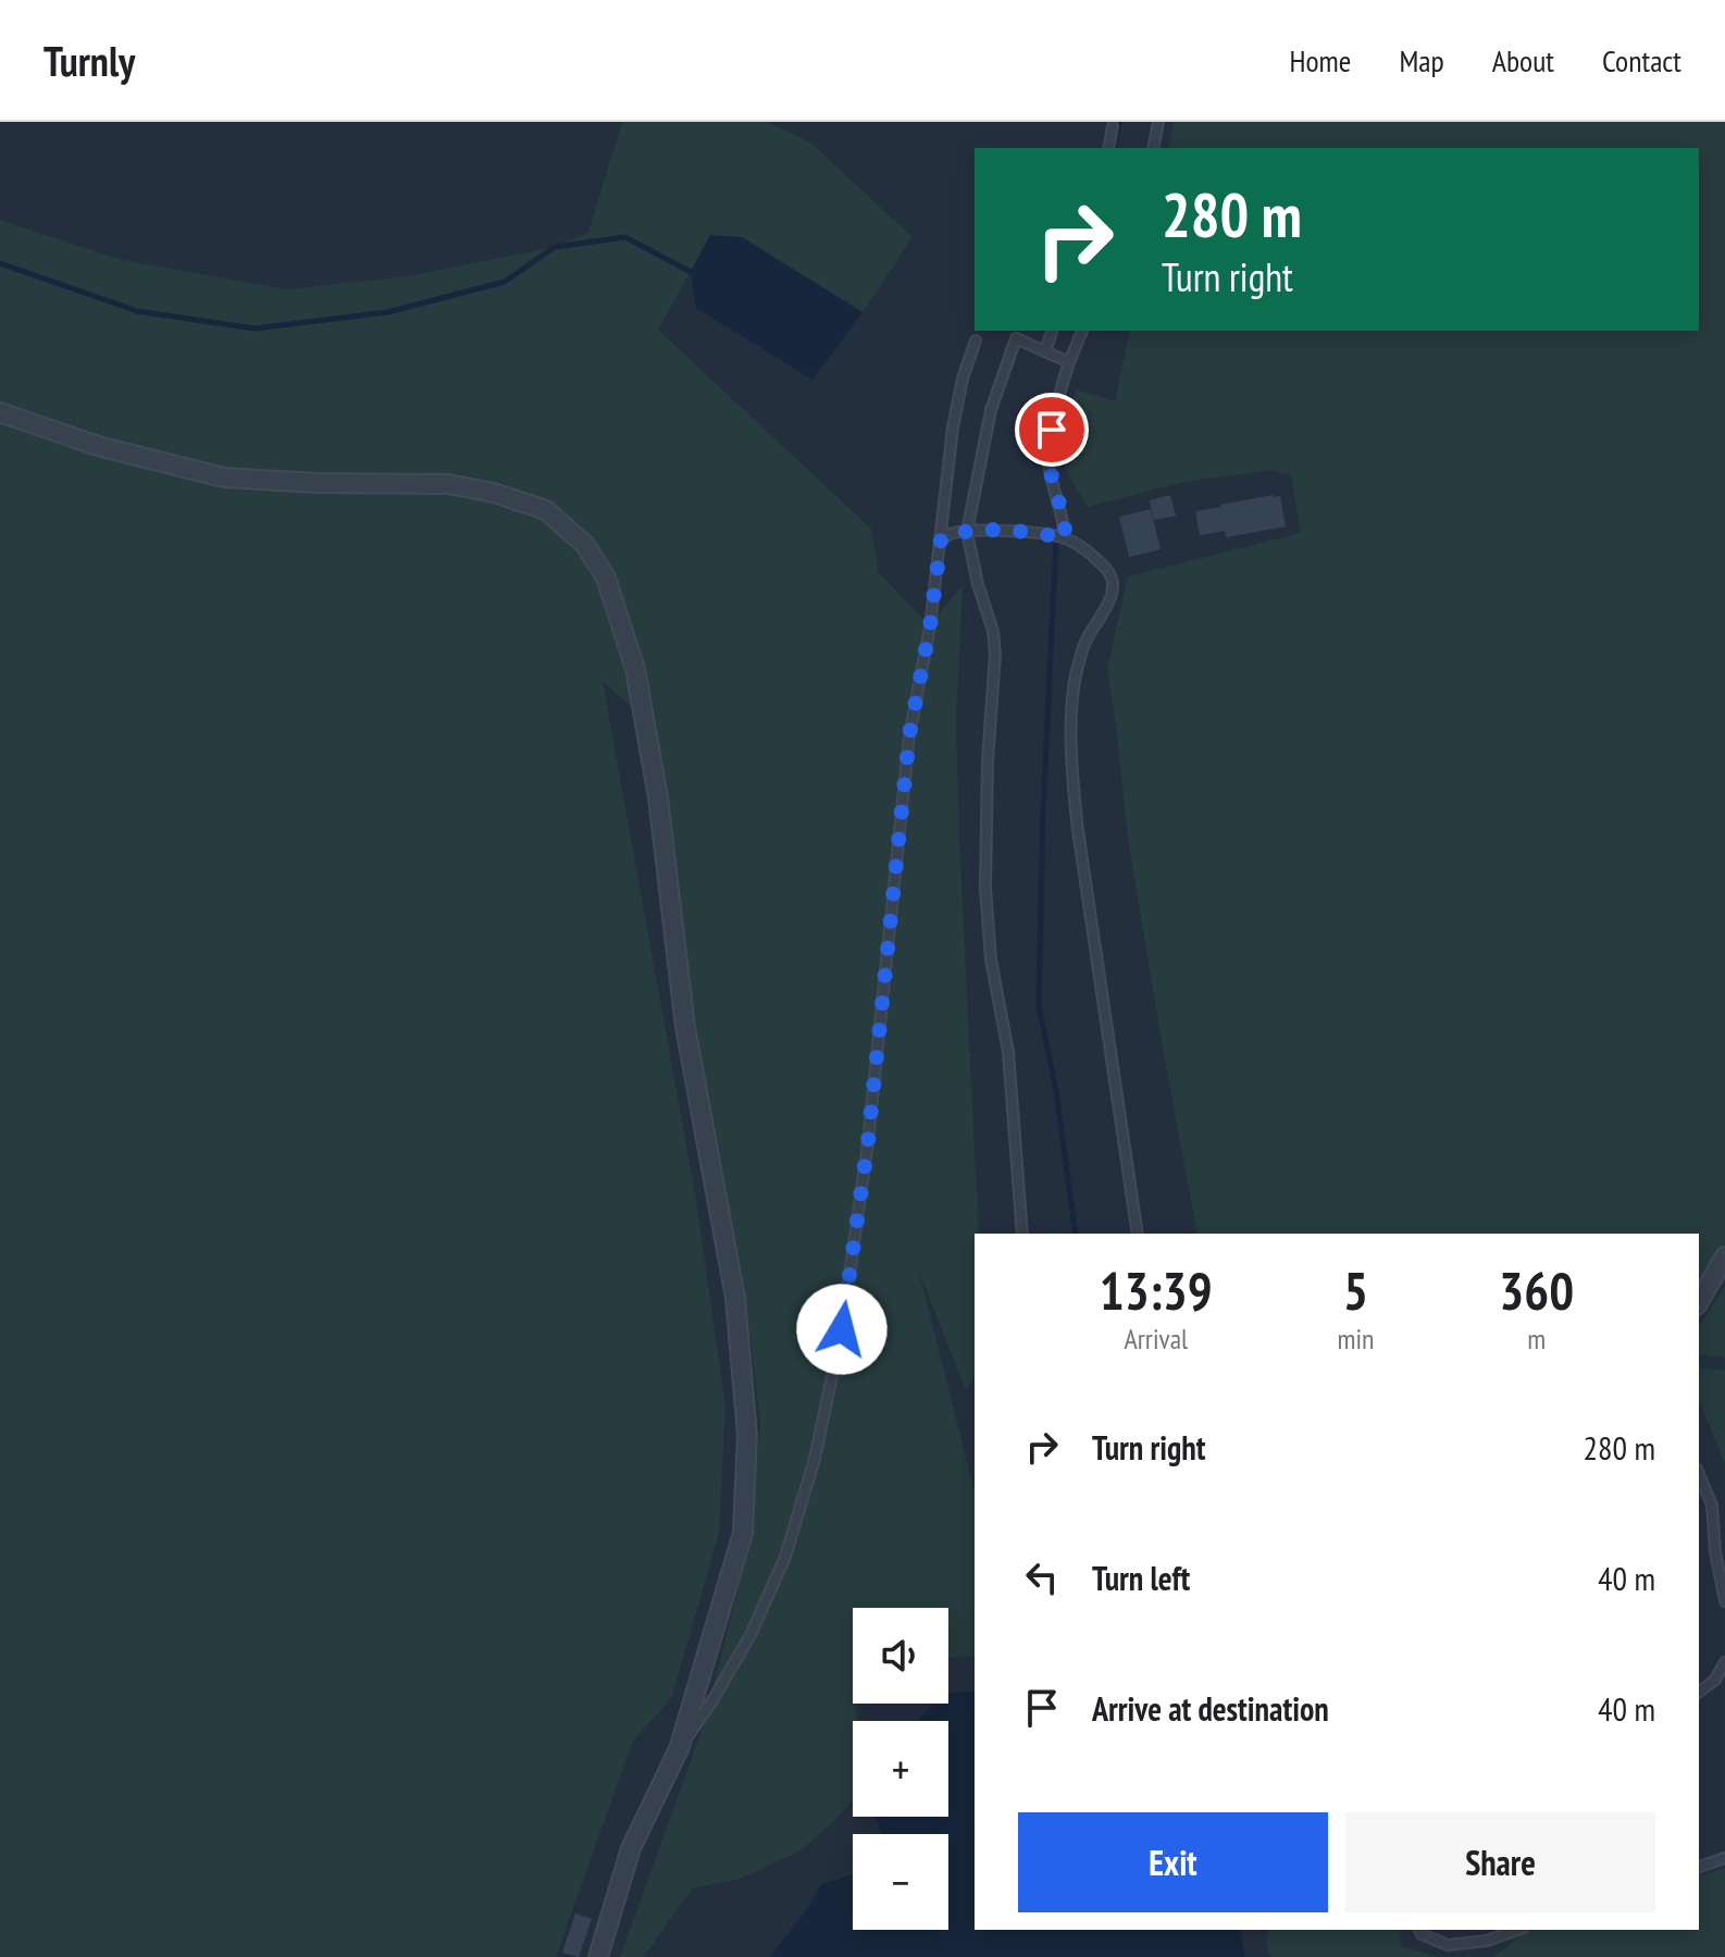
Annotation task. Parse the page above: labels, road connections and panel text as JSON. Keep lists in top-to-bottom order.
{
  "page": {
    "header": "Turnly",
    "nav": [
      "Home",
      "Map",
      "About",
      "Contact"
    ],
    "turn": ["280 m", "Turn right"],
    "eta": [
      "13:39",
      "Arrival",
      "5",
      "min",
      "360",
      "m"
    ],
    "list": [
      {
        "name": "Turn right",
        "value": "280 m"
      },
      {
        "name": "Turn left",
        "value": "40 m"
      },
      {
        "name": "Arrive at destination",
        "value": "40 m"
      }
    ],
    "map_buttons": ["+", "−"],
    "buttons": ["Exit", "Share"]
  }
}
